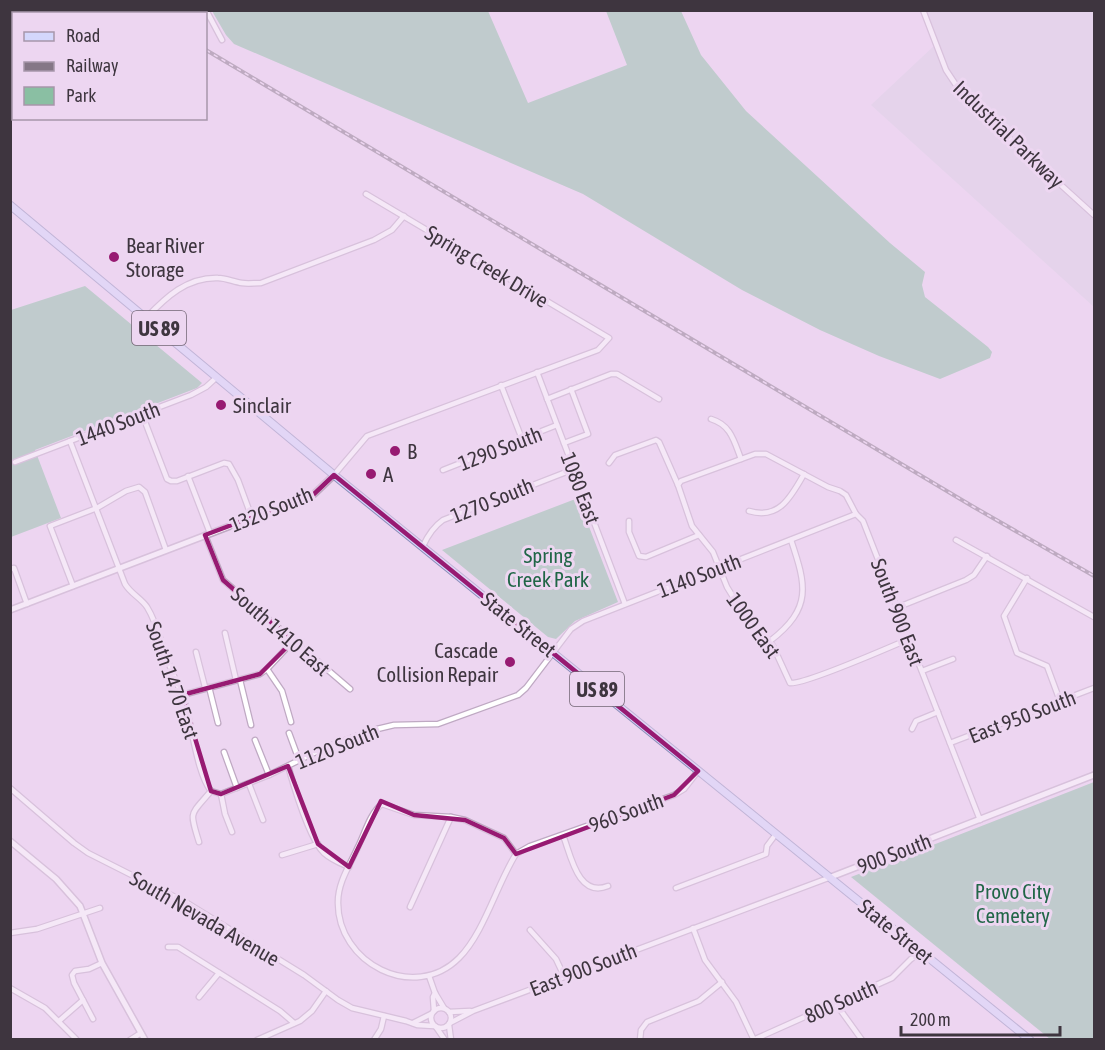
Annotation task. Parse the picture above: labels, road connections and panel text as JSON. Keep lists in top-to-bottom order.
{
  "streets": {
    "main road": ["US 89", "State Street"],
    "street": [
      "Industrial Parkway",
      "Spring Creek Drive",
      "1440 South",
      "1290 South",
      "1080 East",
      "1270 South",
      "1320 South",
      "1140 South",
      "South 900 East",
      "1000 East",
      "South 1410 East",
      "South 1470 East",
      "East 950 South",
      "1120 South",
      "960 South",
      "900 South",
      "South Nevada Avenue",
      "East 900 South",
      "800 South"
    ]
  },
  "crossings": [
    ["Spring Creek Drive", "1320 South"],
    ["1440 South", "State Street"],
    ["1440 South", "South 1470 East"],
    ["1290 South", "1080 East"],
    ["1080 East", "1270 South"],
    ["1080 East", "1320 South"],
    ["1080 East", "1140 South"],
    ["1270 South", "State Street"],
    ["1320 South", "State Street"],
    ["1320 South", "South 1410 East"],
    ["1320 South", "South 1470 East"],
    ["1140 South", "South 900 East"],
    ["1140 South", "State Street"],
    ["1140 South", "1000 East"],
    ["1140 South", "1120 South"],
    ["South 900 East", "1000 East"],
    ["South 900 East", "East 950 South"],
    ["South 900 East", "900 South"],
    ["State Street", "1120 South"],
    ["State Street", "960 South"],
    ["State Street", "900 South"],
    ["State Street", "800 South"],
    ["900 South", "East 900 South"],
    ["South Nevada Avenue", "East 900 South"]
  ],
  "parks": ["Spring Creek Park", "Provo City Cemetery"],
  "places": [
    "Bear River Storage",
    "Sinclair",
    "B",
    "A",
    "Cascade Collision Repair"
  ],
  "legend": ["Road", "Railway", "Park"],
  "scale_bar": "200 m"
}
